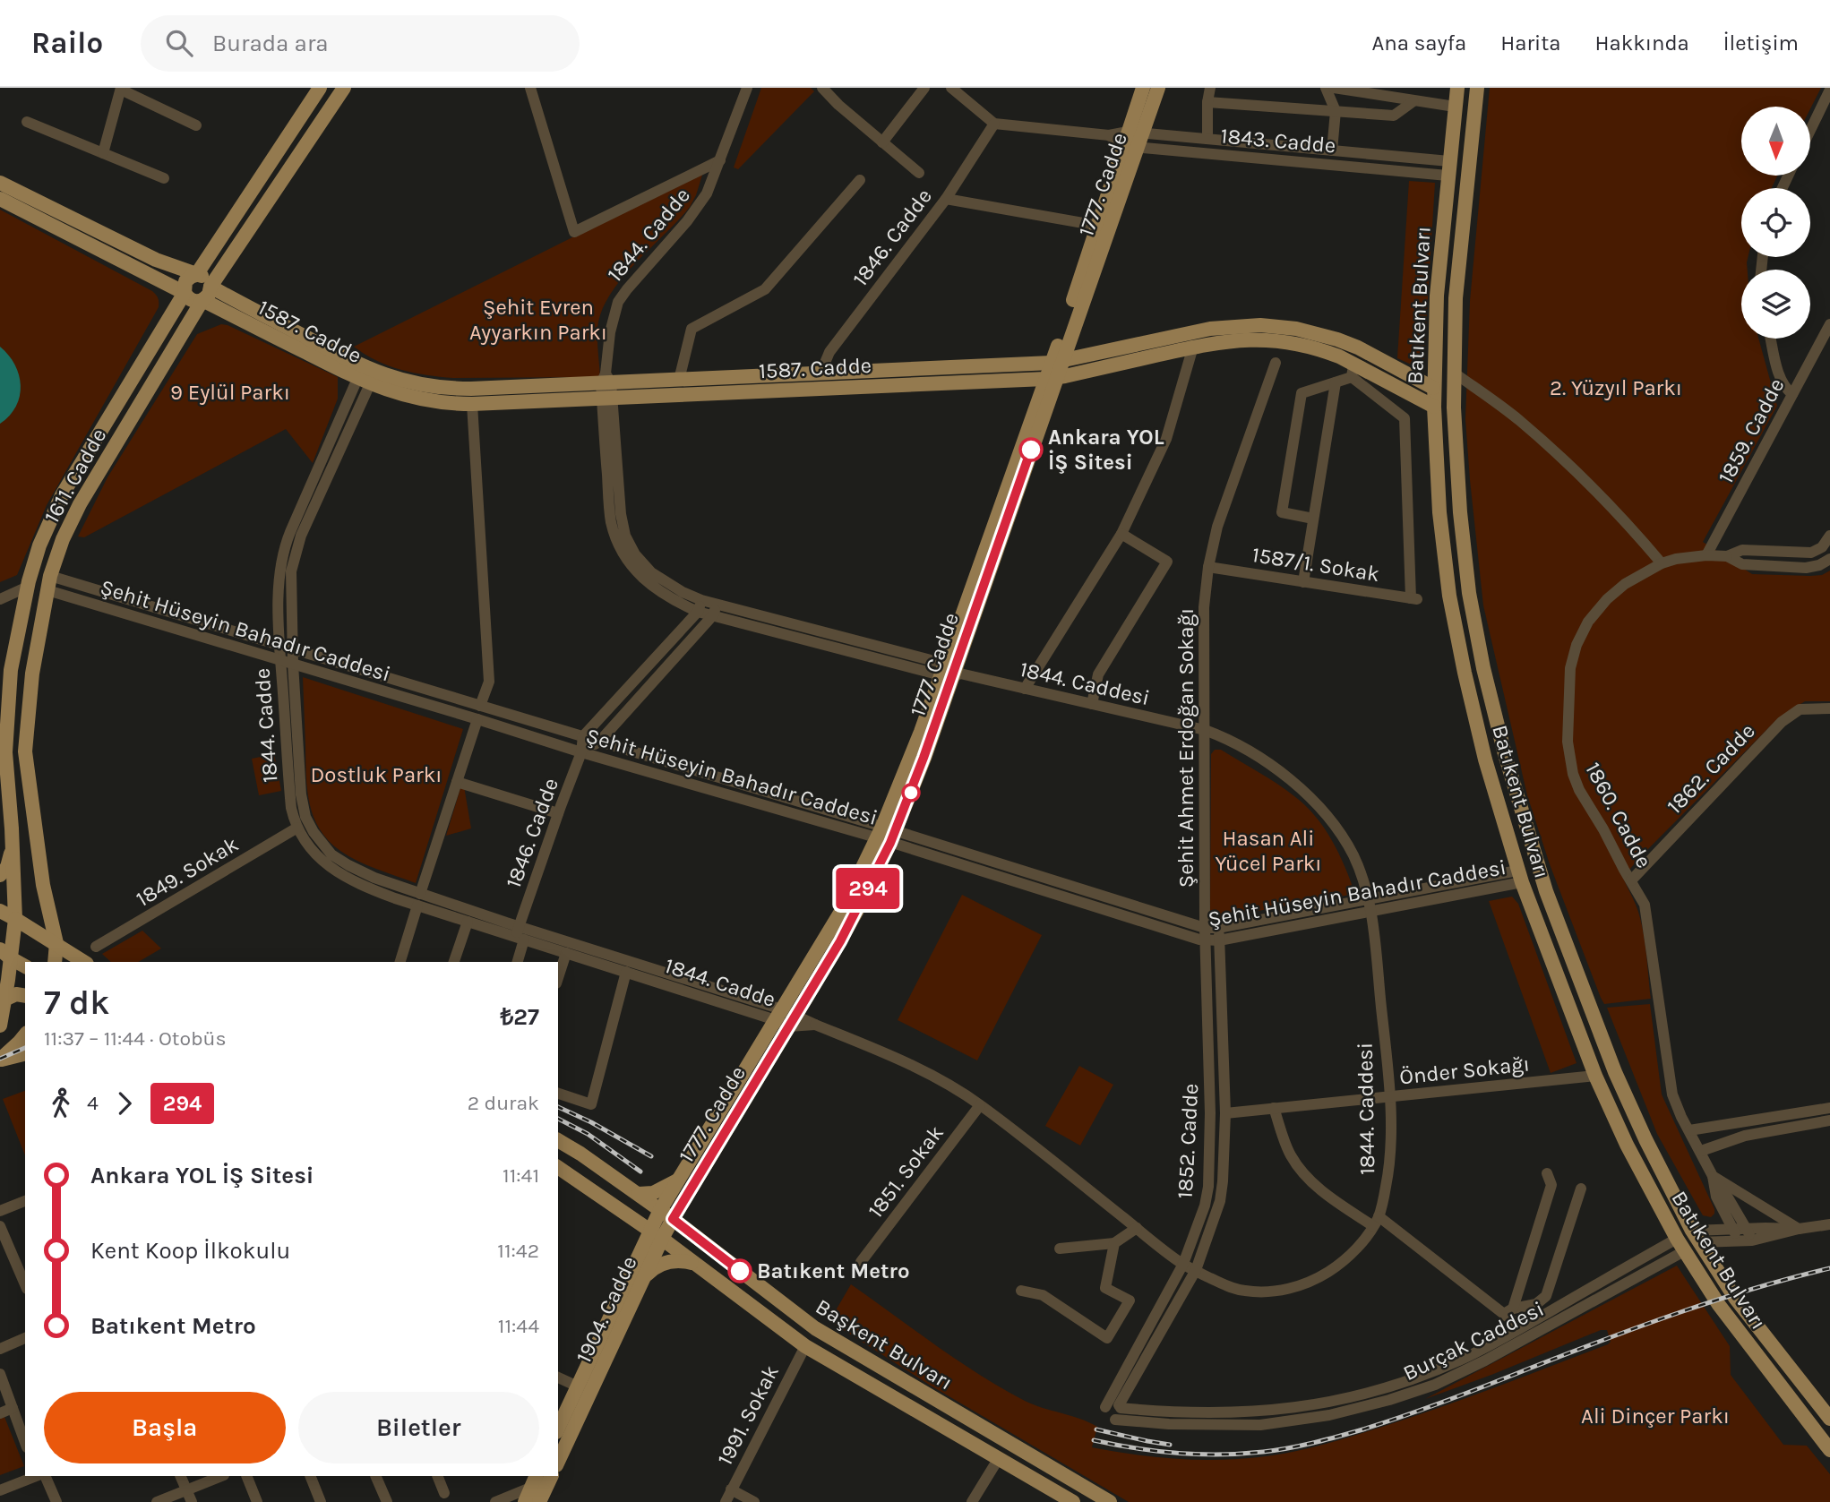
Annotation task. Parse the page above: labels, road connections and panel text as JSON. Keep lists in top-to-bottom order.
{
  "streets": {
    "main road": [
      "1777. Cadde",
      "Batıkent Bulvarı",
      "1587. Cadde",
      "1611. Cadde",
      "1904. Cadde",
      "Başkent Bulvarı"
    ],
    "street": [
      "1843. Cadde",
      "1844. Cadde",
      "1846. Cadde",
      "1859. Cadde",
      "1587/1. Sokak",
      "Şehit Hüseyin Bahadır Caddesi",
      "1844. Caddesi",
      "Şehit Ahmet Erdoğan Sokağı",
      "1862. Cadde",
      "1860. Cadde",
      "1849. Sokak",
      "Önder Sokağı",
      "1852. Cadde",
      "1851. Sokak",
      "Burçak Caddesi",
      "1991. Sokak"
    ]
  },
  "crossings": [
    ["1843. Cadde", "1777. Cadde"],
    ["1843. Cadde", "1846. Cadde"],
    ["1843. Cadde", "Batıkent Bulvarı"],
    ["1777. Cadde", "1844. Cadde"],
    ["1777. Cadde", "1587. Cadde"],
    ["1777. Cadde", "Şehit Hüseyin Bahadır Caddesi"],
    ["1777. Cadde", "1844. Caddesi"],
    ["1777. Cadde", "1904. Cadde"],
    ["1777. Cadde", "Başkent Bulvarı"],
    ["1844. Cadde", "1846. Cadde"],
    ["1844. Cadde", "1587. Cadde"],
    ["1844. Cadde", "Şehit Hüseyin Bahadır Caddesi"],
    ["1844. Cadde", "1844. Caddesi"],
    ["1844. Cadde", "1849. Sokak"],
    ["1846. Cadde", "1587. Cadde"],
    ["1846. Cadde", "Şehit Hüseyin Bahadır Caddesi"],
    ["Batıkent Bulvarı", "1587. Cadde"],
    ["Batıkent Bulvarı", "Şehit Hüseyin Bahadır Caddesi"],
    ["Batıkent Bulvarı", "Önder Sokağı"],
    ["Batıkent Bulvarı", "Burçak Caddesi"],
    ["1587. Cadde", "1611. Cadde"],
    ["1587. Cadde", "1587/1. Sokak"],
    ["1859. Cadde", "1860. Cadde"],
    ["1611. Cadde", "Şehit Hüseyin Bahadır Caddesi"],
    ["1587/1. Sokak", "Şehit Ahmet Erdoğan Sokağı"],
    ["Şehit Hüseyin Bahadır Caddesi", "1844. Caddesi"],
    ["Şehit Hüseyin Bahadır Caddesi", "Şehit Ahmet Erdoğan Sokağı"],
    ["Şehit Hüseyin Bahadır Caddesi", "1852. Cadde"],
    ["1844. Caddesi", "Şehit Ahmet Erdoğan Sokağı"],
    ["1844. Caddesi", "Önder Sokağı"],
    ["1844. Caddesi", "1852. Cadde"],
    ["1844. Caddesi", "1851. Sokak"],
    ["Şehit Ahmet Erdoğan Sokağı", "1852. Cadde"],
    ["1862. Cadde", "1860. Cadde"],
    ["Önder Sokağı", "1852. Cadde"],
    ["1852. Cadde", "Burçak Caddesi"],
    ["1904. Cadde", "Başkent Bulvarı"],
    ["Başkent Bulvarı", "1991. Sokak"]
  ],
  "parks": [
    "Şehit Evren Ayyarkın Parkı",
    "2. Yüzyıl Parkı",
    "9 Eylül Parkı",
    "Dostluk Parkı",
    "Hasan Ali Yücel Parkı",
    "Ali Dinçer Parkı"
  ],
  "places": ["Ankara YOL İŞ Sitesi", "Batıkent Metro"],
  "lines": ["bus line 294"],
  "north": "bottom",
  "page": {
    "header": "Railo",
    "search": "Burada ara",
    "nav": [
      "Ana sayfa",
      "Harita",
      "Hakkında",
      "İletişim"
    ],
    "on_map": "294",
    "heading": ["7 dk", "11:37 – 11:44 · Otobüs", "₺27"],
    "legs": ["4", "294", "2 durak"],
    "list": [
      {
        "name": "Ankara YOL İŞ Sitesi",
        "value": "11:41"
      },
      {
        "name": "Kent Koop İlkokulu",
        "value": "11:42"
      },
      {
        "name": "Batıkent Metro",
        "value": "11:44"
      }
    ],
    "buttons": ["Başla", "Biletler"]
  }
}
